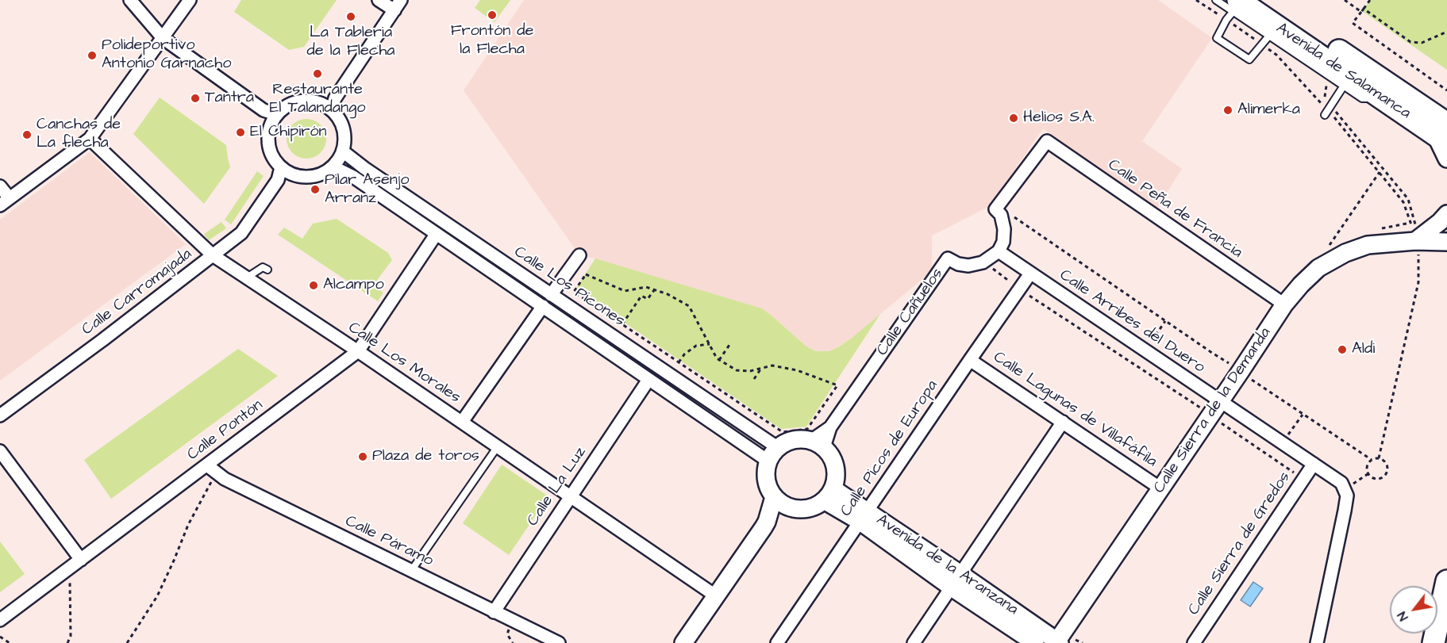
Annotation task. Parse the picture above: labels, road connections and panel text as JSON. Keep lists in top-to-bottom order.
{
  "streets": {
    "highway": ["Avenida de Salamanca"],
    "street": [
      "Calle Peña de Francia",
      "Calle Los Picones",
      "Calle Carromajada",
      "Calle Cañuelos",
      "Calle Arribes del Duero",
      "Calle Los Morales",
      "Calle Lagunas de Villafáfila",
      "Calle Sierra de la Demanda",
      "Calle Pontón",
      "Calle Picos de Europa",
      "Calle La Luz",
      "Calle Páramo",
      "Calle Sierra de Gredos",
      "Avenida de la Aranzana"
    ]
  },
  "crossings": [
    ["Calle Peña de Francia", "Calle Cañuelos"],
    ["Calle Peña de Francia", "Calle Arribes del Duero"],
    ["Calle Peña de Francia", "Calle Sierra de la Demanda"],
    ["Calle Los Picones", "Calle Carromajada"],
    ["Calle Los Picones", "Calle Cañuelos"],
    ["Calle Los Picones", "Calle Pontón"],
    ["Calle Los Picones", "Calle La Luz"],
    ["Calle Los Picones", "Avenida de la Aranzana"],
    ["Calle Carromajada", "Calle Los Morales"],
    ["Calle Cañuelos", "Calle Arribes del Duero"],
    ["Calle Cañuelos", "Avenida de la Aranzana"],
    ["Calle Arribes del Duero", "Calle Sierra de la Demanda"],
    ["Calle Arribes del Duero", "Calle Picos de Europa"],
    ["Calle Arribes del Duero", "Calle Sierra de Gredos"],
    ["Calle Los Morales", "Calle Pontón"],
    ["Calle Los Morales", "Calle La Luz"],
    ["Calle Lagunas de Villafáfila", "Calle Sierra de la Demanda"],
    ["Calle Lagunas de Villafáfila", "Calle Picos de Europa"],
    ["Calle Sierra de la Demanda", "Avenida de la Aranzana"],
    ["Calle Pontón", "Calle Páramo"],
    ["Calle Picos de Europa", "Avenida de la Aranzana"],
    ["Calle La Luz", "Calle Páramo"]
  ],
  "places": [
    "Frontón de la Flecha",
    "La Tableria de la Flecha",
    "Polideportivo Antonio Garnacho",
    "Restaurante El Talandango",
    "Tantra",
    "Alimerka",
    "Helios S.A.",
    "El Chipirón",
    "Canchas de La flecha",
    "Pilar Asenjo Arranz",
    "Alcampo",
    "Aldi",
    "Plaza de toros"
  ],
  "north": "bottom left"
}
